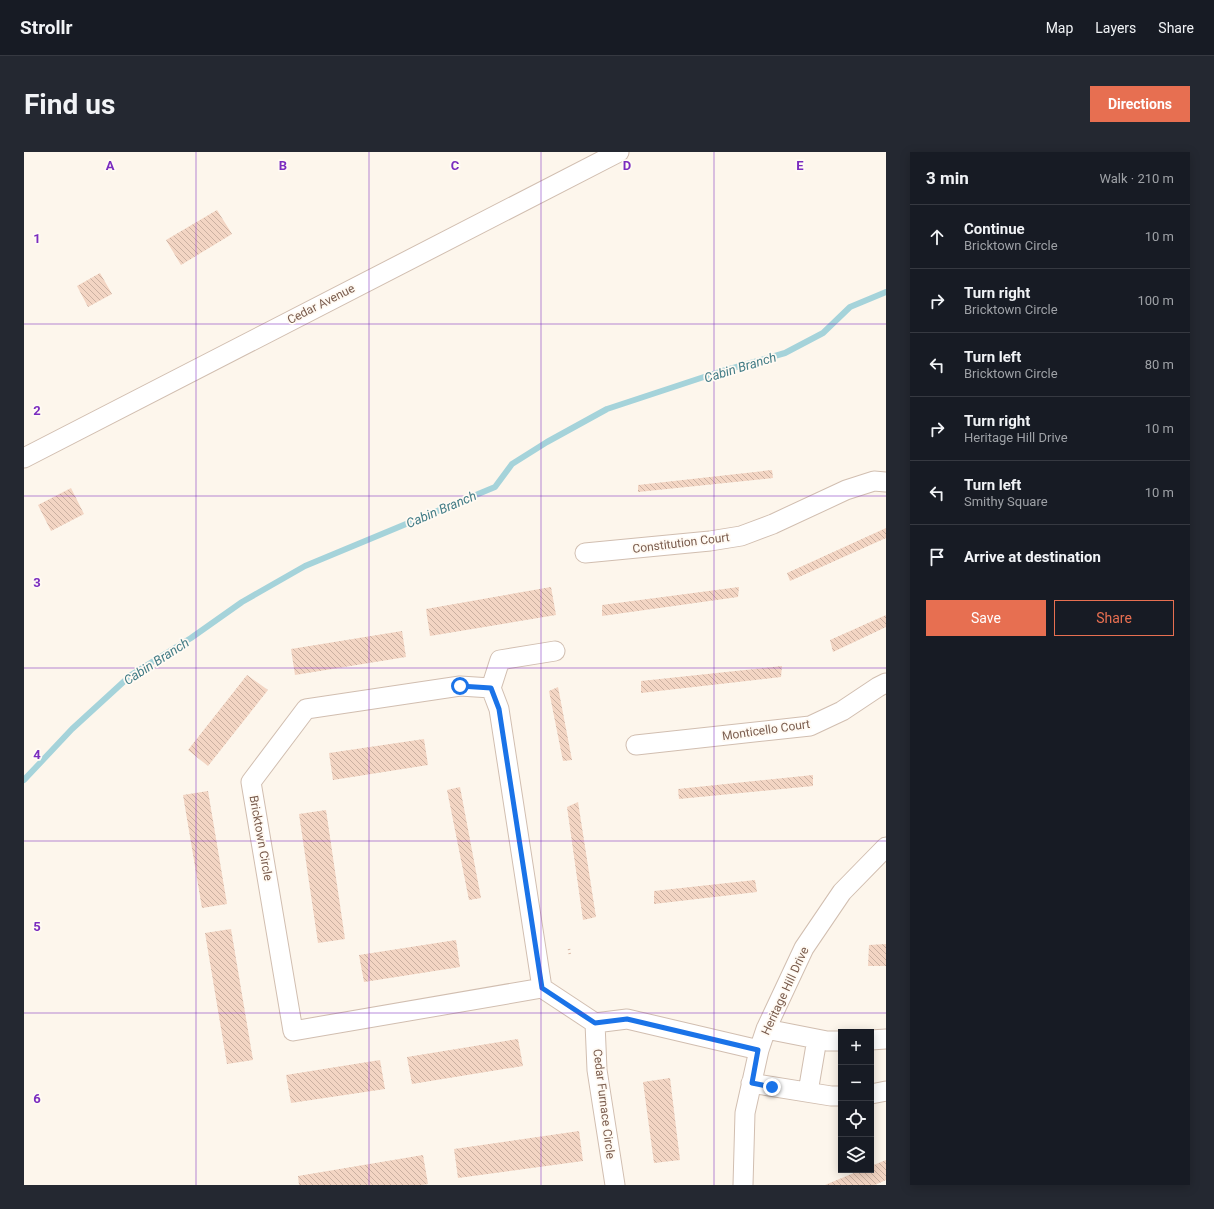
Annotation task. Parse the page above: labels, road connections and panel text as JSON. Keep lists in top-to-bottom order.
{
  "streets": {
    "street": [
      "Cedar Avenue",
      "Constitution Court",
      "Monticello Court",
      "Bricktown Circle",
      "Heritage Hill Drive",
      "Cedar Furnace Circle"
    ]
  },
  "water": ["Cabin Branch"],
  "page": {
    "header": "Strollr",
    "nav": ["Map", "Layers", "Share"],
    "buttons": [
      "Directions",
      ["Save", "Share"]
    ],
    "title": "Find us",
    "heading": ["3 min", "Walk · 210 m"],
    "list": [
      ["Continue", "Bricktown Circle", "10 m"],
      ["Turn right", "Bricktown Circle", "100 m"],
      ["Turn left", "Bricktown Circle", "80 m"],
      ["Turn right", "Heritage Hill Drive", "10 m"],
      ["Turn left", "Smithy Square", "10 m"],
      "Arrive at destination"
    ],
    "map_buttons": ["+", "−"]
  },
  "grid": {
    "columns": [
      "A",
      "B",
      "C",
      "D",
      "E"
    ],
    "rows": [
      "1",
      "2",
      "3",
      "4",
      "5",
      "6"
    ]
  }
}
